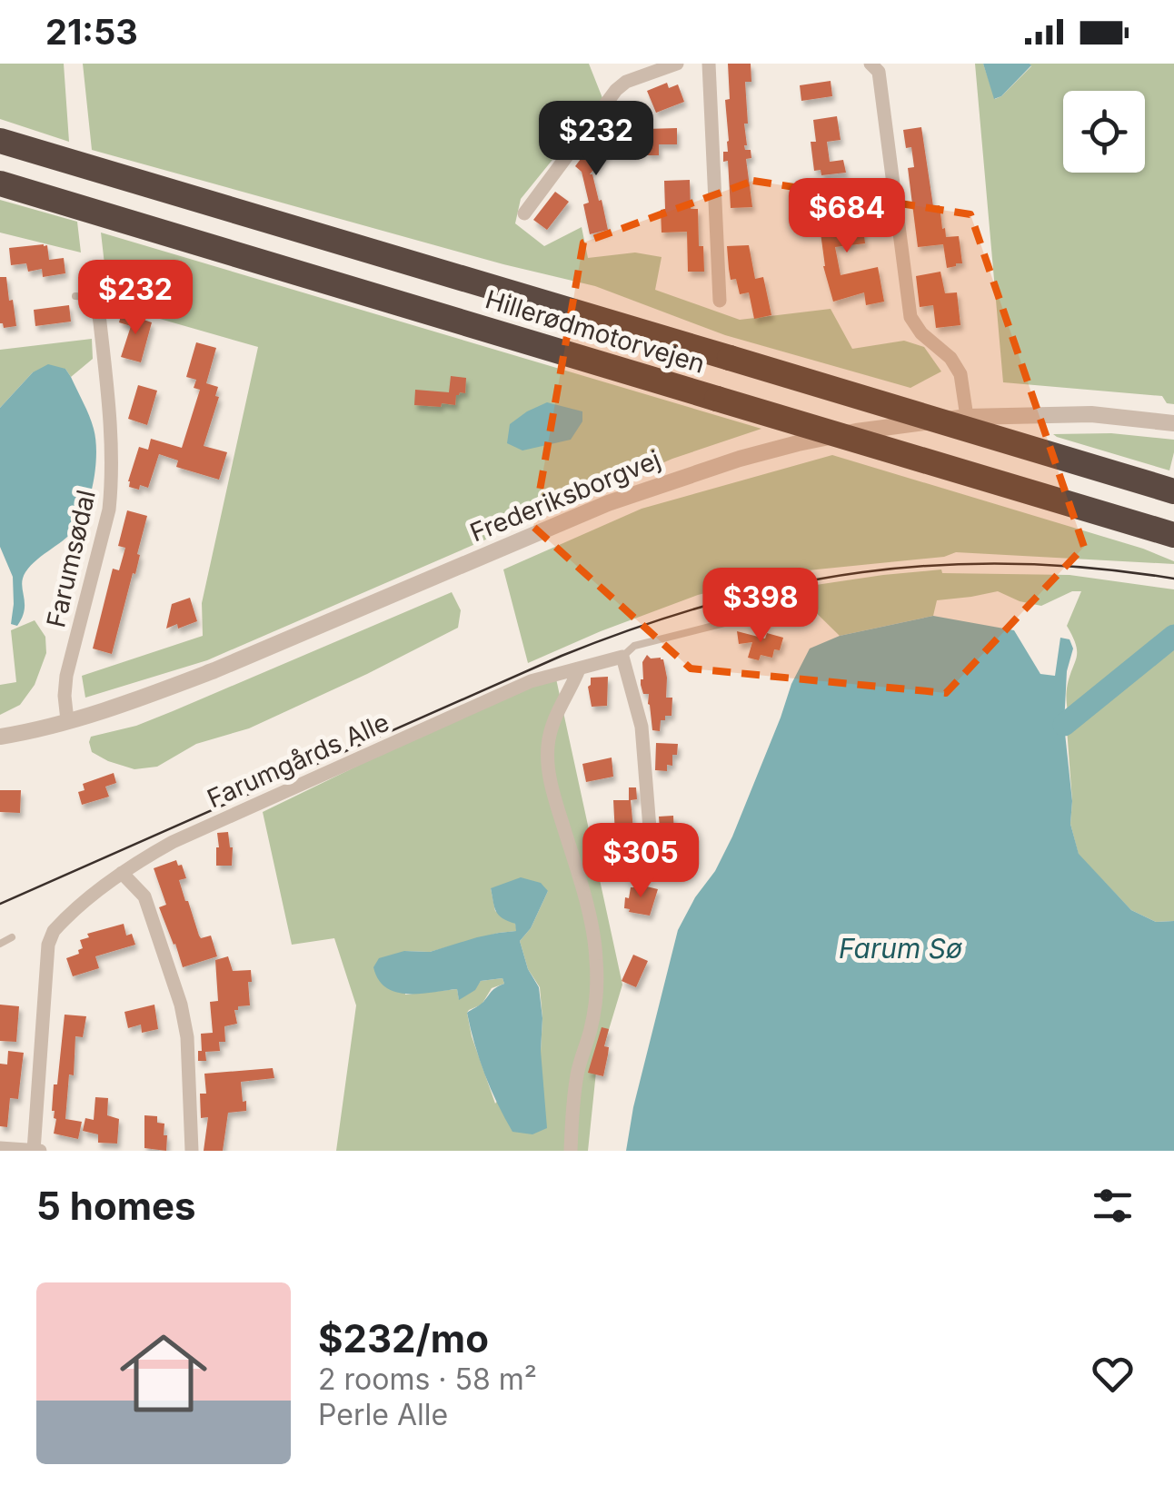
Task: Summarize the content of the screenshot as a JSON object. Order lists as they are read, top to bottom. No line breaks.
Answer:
{"streets":{"highway":["Hillerødmotorvejen"],"street":["Frederiksborgvej","Farumsødal","Farumgårds Alle"]},"crossings":[["Frederiksborgvej","Farumsødal"]],"water":["Farum Sø"],"page":{"status":"21:53","price":["$232","$684","$232","$398","$305"],"heading":"5 homes","list":[{"name":"$232/mo","note":"2 rooms · 58 m² · Perle Alle"}]}}
